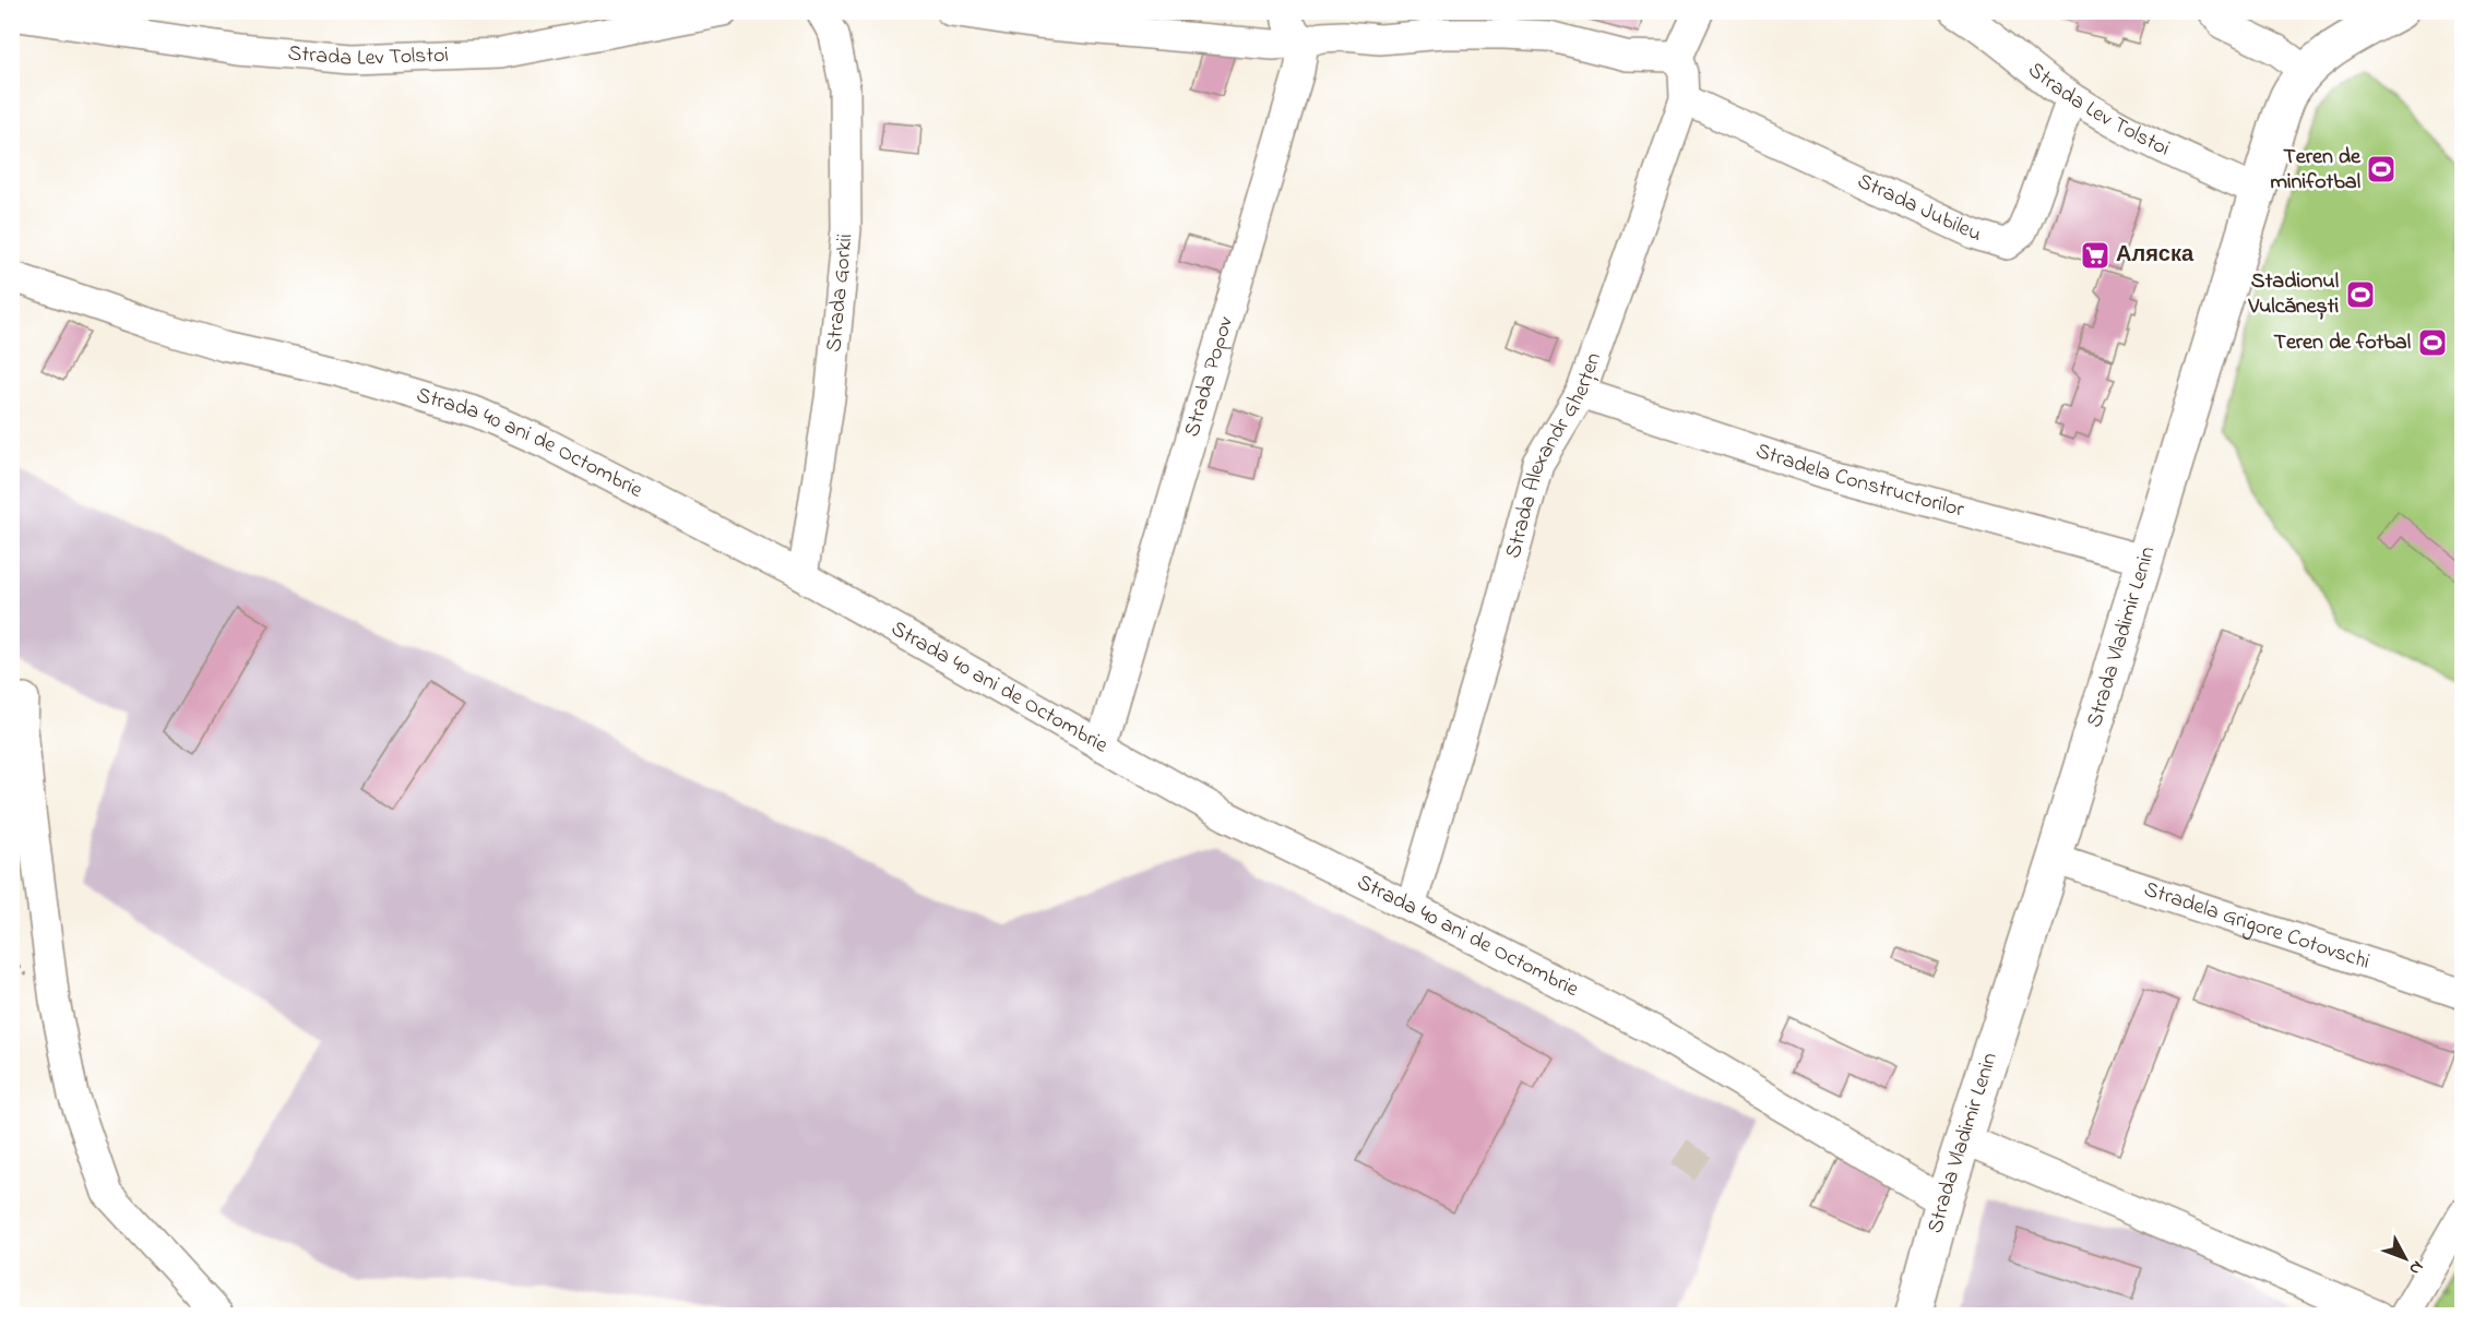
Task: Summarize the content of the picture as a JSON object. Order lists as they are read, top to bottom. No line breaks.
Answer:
{"streets":{"main road":["Strada Vladimir Lenin"],"street":["Strada Lev Tolstoi","Strada Jubileu","Strada Gorkii","Strada Popov","Strada 40 ani de Octombrie","Strada Alexandr Gherțen","Stradela Constructorilor","Stradela Grigore Cotovschi"]},"crossings":[["Strada Lev Tolstoi","Strada Jubileu"],["Strada Lev Tolstoi","Strada Vladimir Lenin"],["Strada Jubileu","Strada Alexandr Gherțen"],["Strada Gorkii","Strada 40 ani de Octombrie"],["Strada Popov","Strada 40 ani de Octombrie"],["Strada 40 ani de Octombrie","Strada Alexandr Gherțen"],["Strada 40 ani de Octombrie","Strada Vladimir Lenin"],["Strada Alexandr Gherțen","Stradela Constructorilor"],["Stradela Constructorilor","Strada Vladimir Lenin"],["Strada Vladimir Lenin","Stradela Grigore Cotovschi"]],"places":{"sports":["Teren de minifotbal","Stadionul Vulcănești","Teren de fotbal"],"supermarket":["Аляска"]},"north":"bottom right"}
